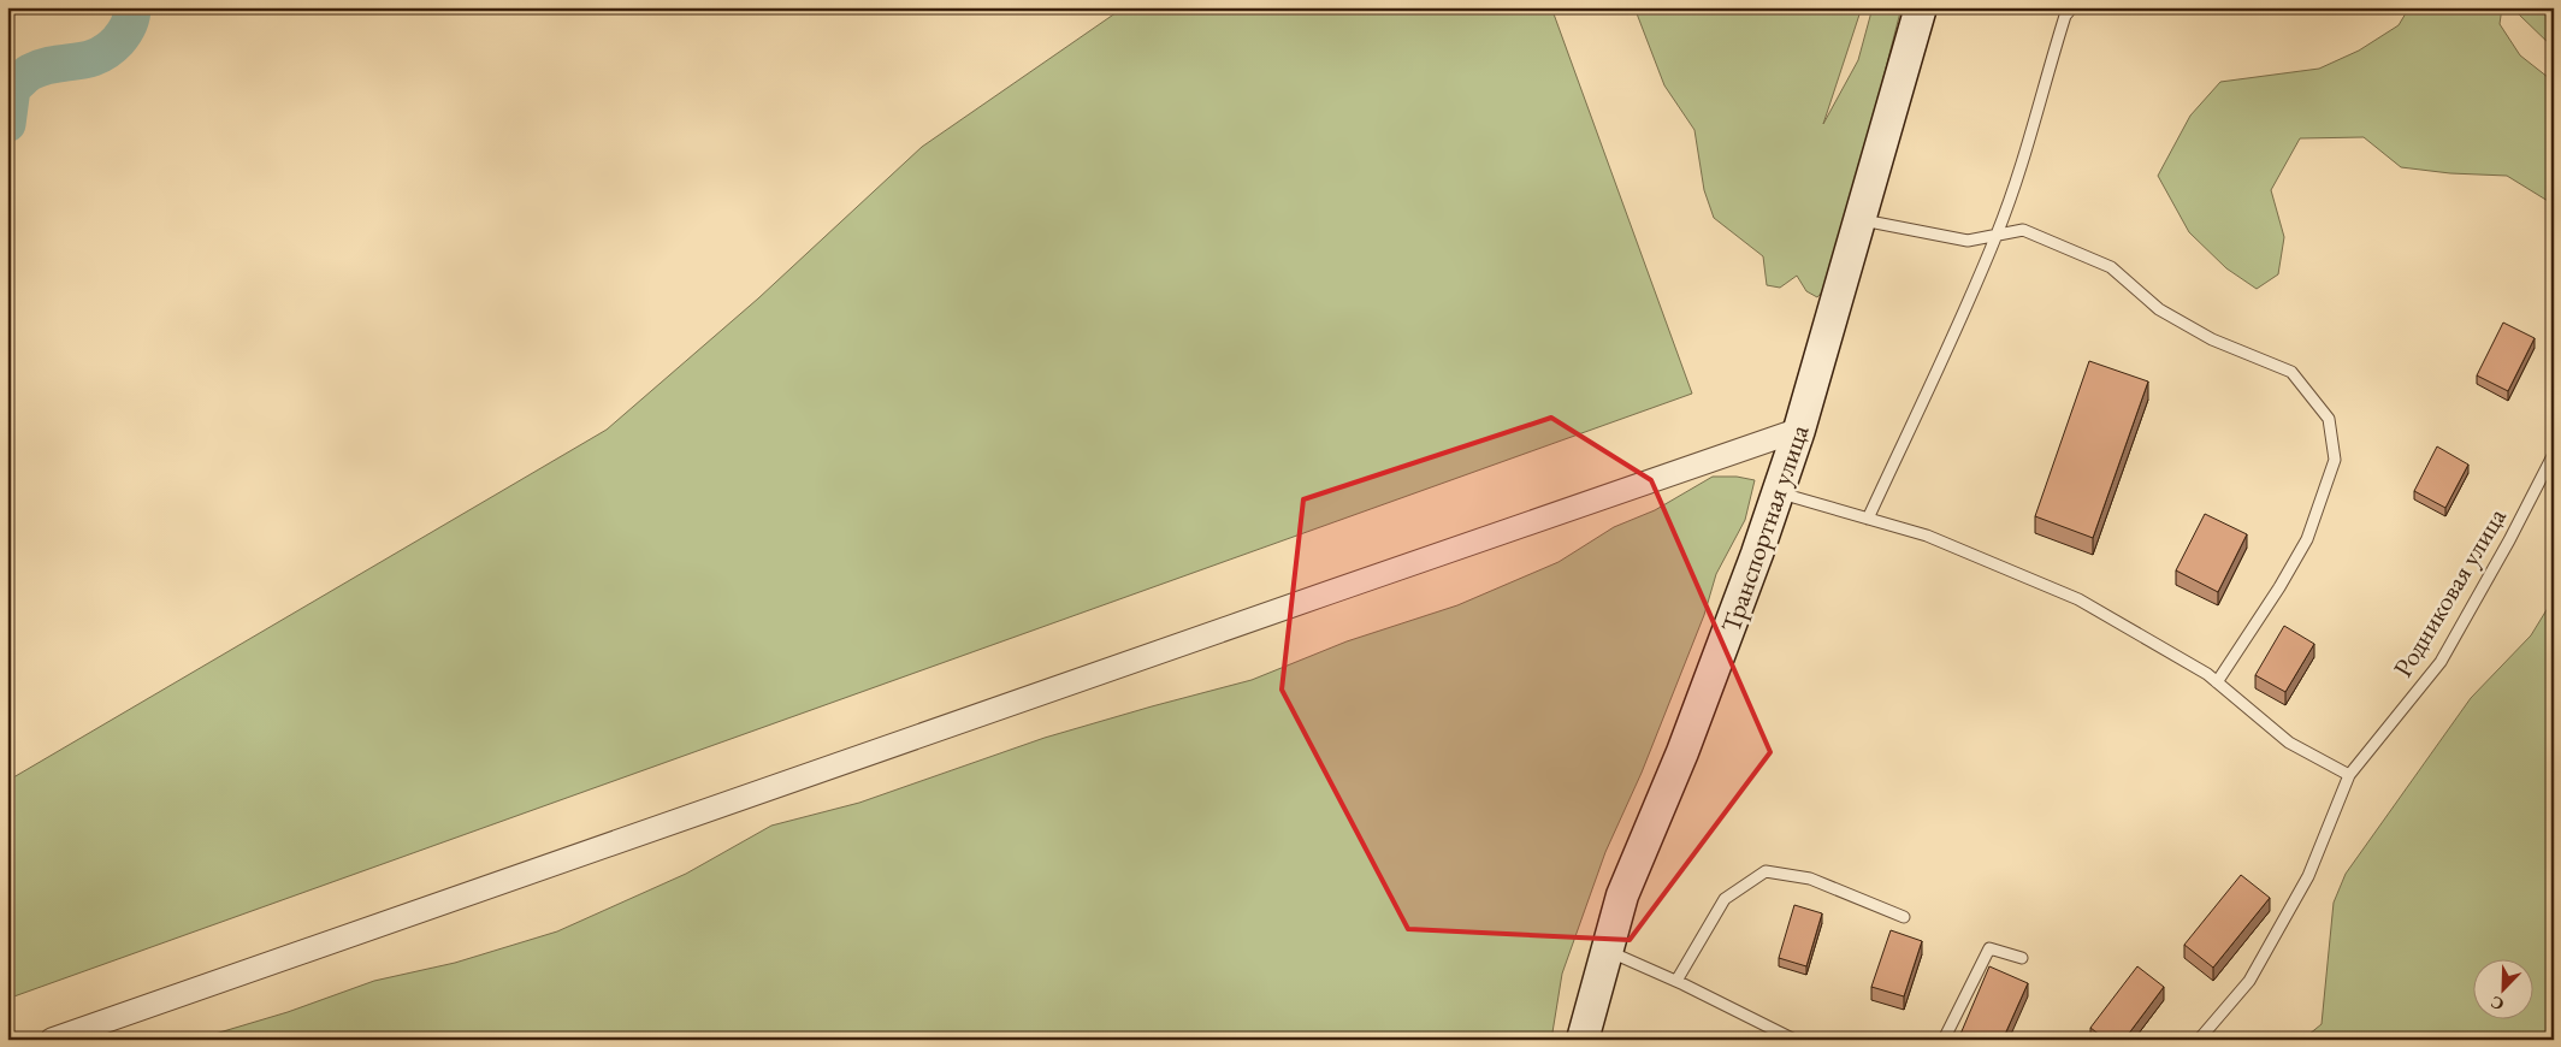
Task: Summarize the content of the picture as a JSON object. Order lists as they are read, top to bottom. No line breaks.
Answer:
{"streets":{"main road":["Транспортная улица"],"lane":["Родниковая улица"]},"north":"bottom left"}
